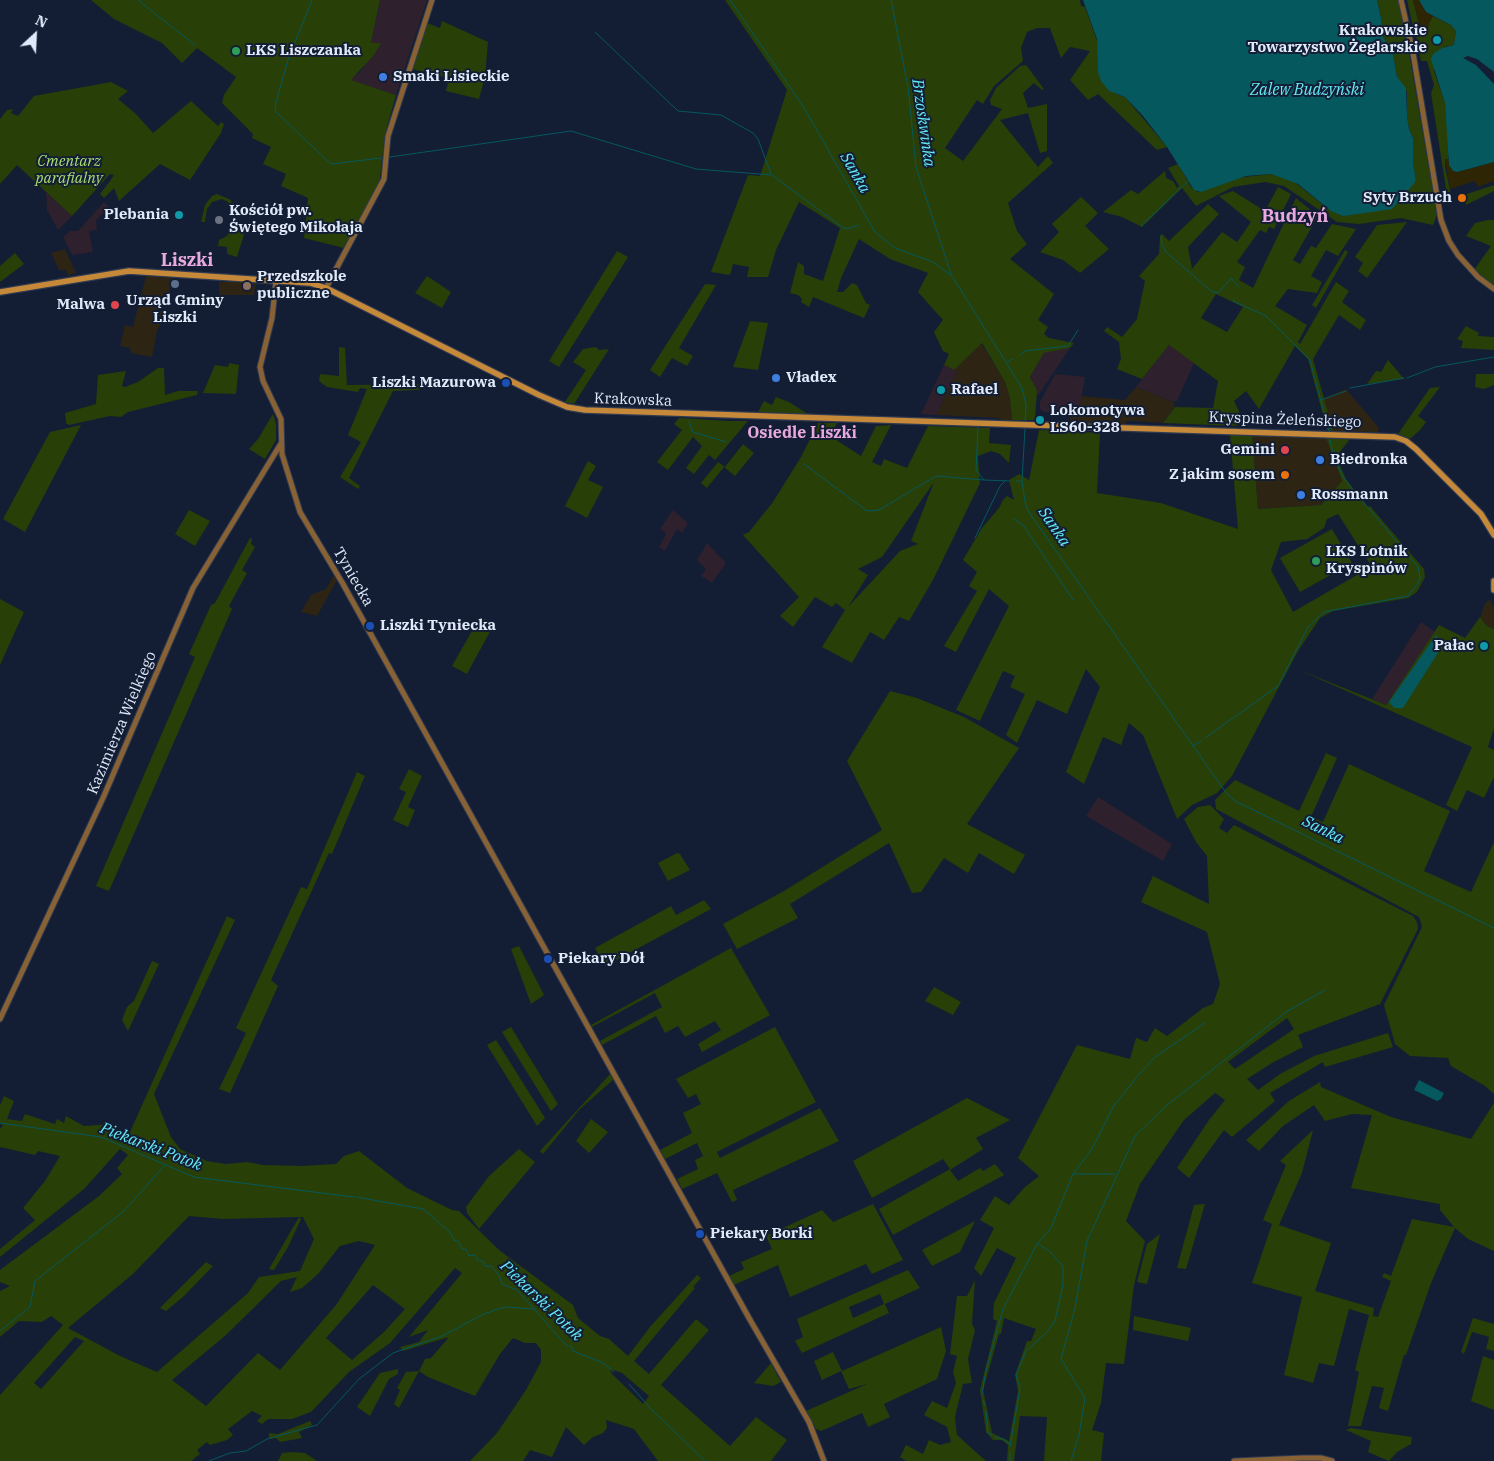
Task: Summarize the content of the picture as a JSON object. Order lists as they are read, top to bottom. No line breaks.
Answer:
{"streets":{"main road":["Krakowska","Kryspina Żeleńskiego"],"street":["Tyniecka","Kazimierza Wielkiego"]},"crossings":[["Krakowska","Kryspina Żeleńskiego"],["Krakowska","Tyniecka"],["Tyniecka","Kazimierza Wielkiego"]],"districts":["Budzyń","Liszki","Osiedle Liszki"],"water":["Zalew Budzyński","Brzoskwinka","Sanka","Piekarski Potok"],"parks":["Cmentarz parafialny"],"places":["Krakowskie Towarzystwo Żeglarskie","LKS Liszczanka","Smaki Lisieckie","Syty Brzuch","Plebania","Kościół pw. Świętego Mikołaja","Urząd Gminy Liszki","Przedszkole publiczne","Malwa","Vładex","Liszki Mazurowa","Rafael","Lokomotywa LS60-328","Gemini","Biedronka","Z jakim sosem","Rossmann","LKS Lotnik Kryspinów","Liszki Tyniecka","Pałac","Piekary Dół","Piekary Borki"],"north":"top right"}
